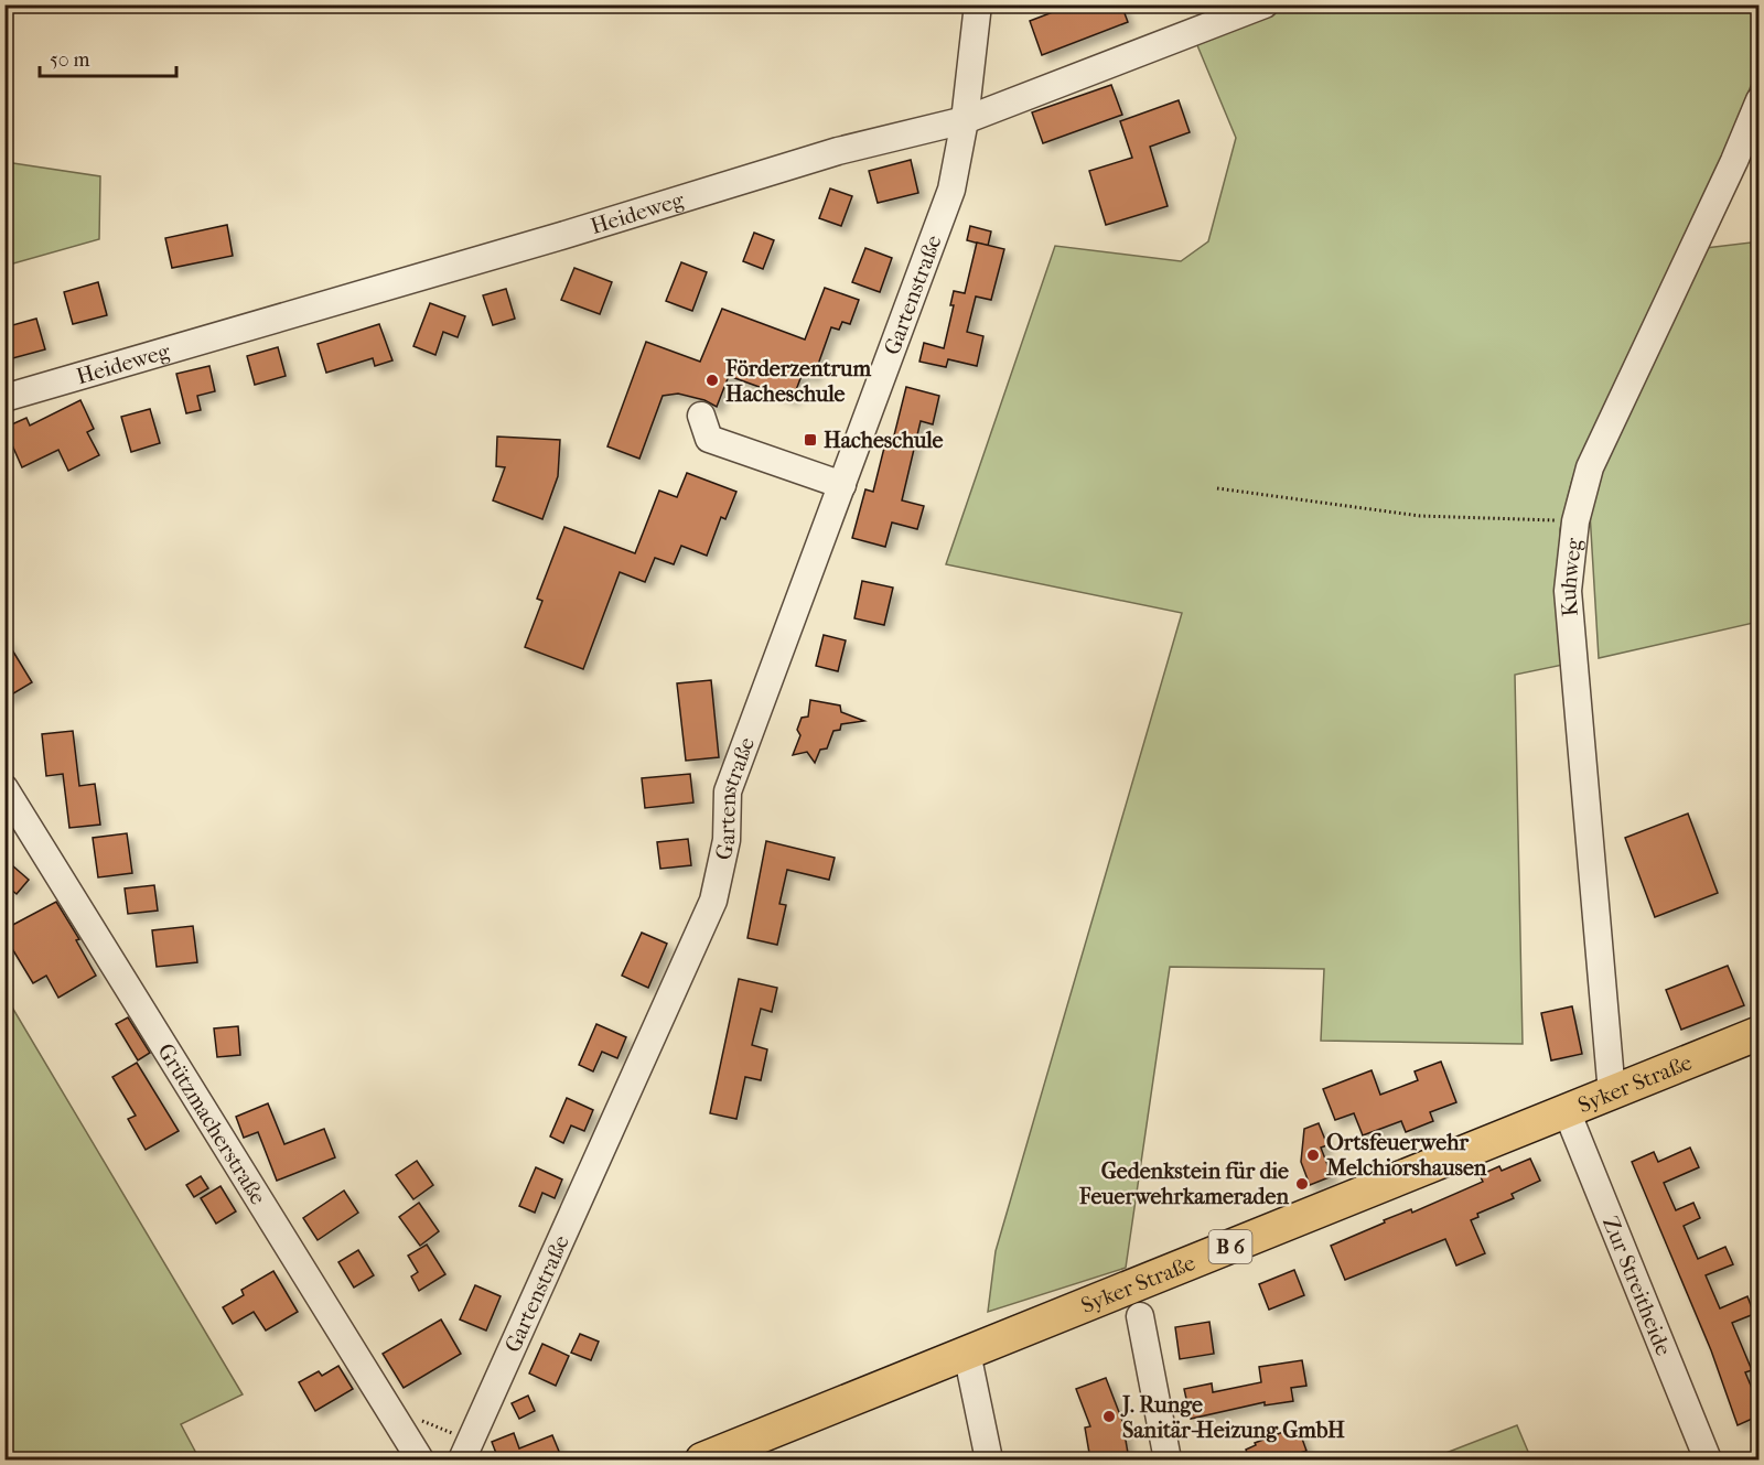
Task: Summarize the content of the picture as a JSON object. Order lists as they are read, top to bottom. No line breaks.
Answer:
{"streets":{"main road":["Syker Straße","B 6"],"street":["Heideweg","Gartenstraße","Kuhweg","Grützmacherstraße","Zur Streitheide"]},"crossings":[["Heideweg","Gartenstraße"],["Kuhweg","Syker Straße"],["Syker Straße","Zur Streitheide"]],"places":{"other":["Förderzentrum Hacheschule","Ortsfeuerwehr Melchiorshausen","Gedenkstein für die Feuerwehrkameraden","J. Runge Sanitär-Heizung GmbH"],"transit":["Hacheschule"]},"scale_bar":"50 m"}
